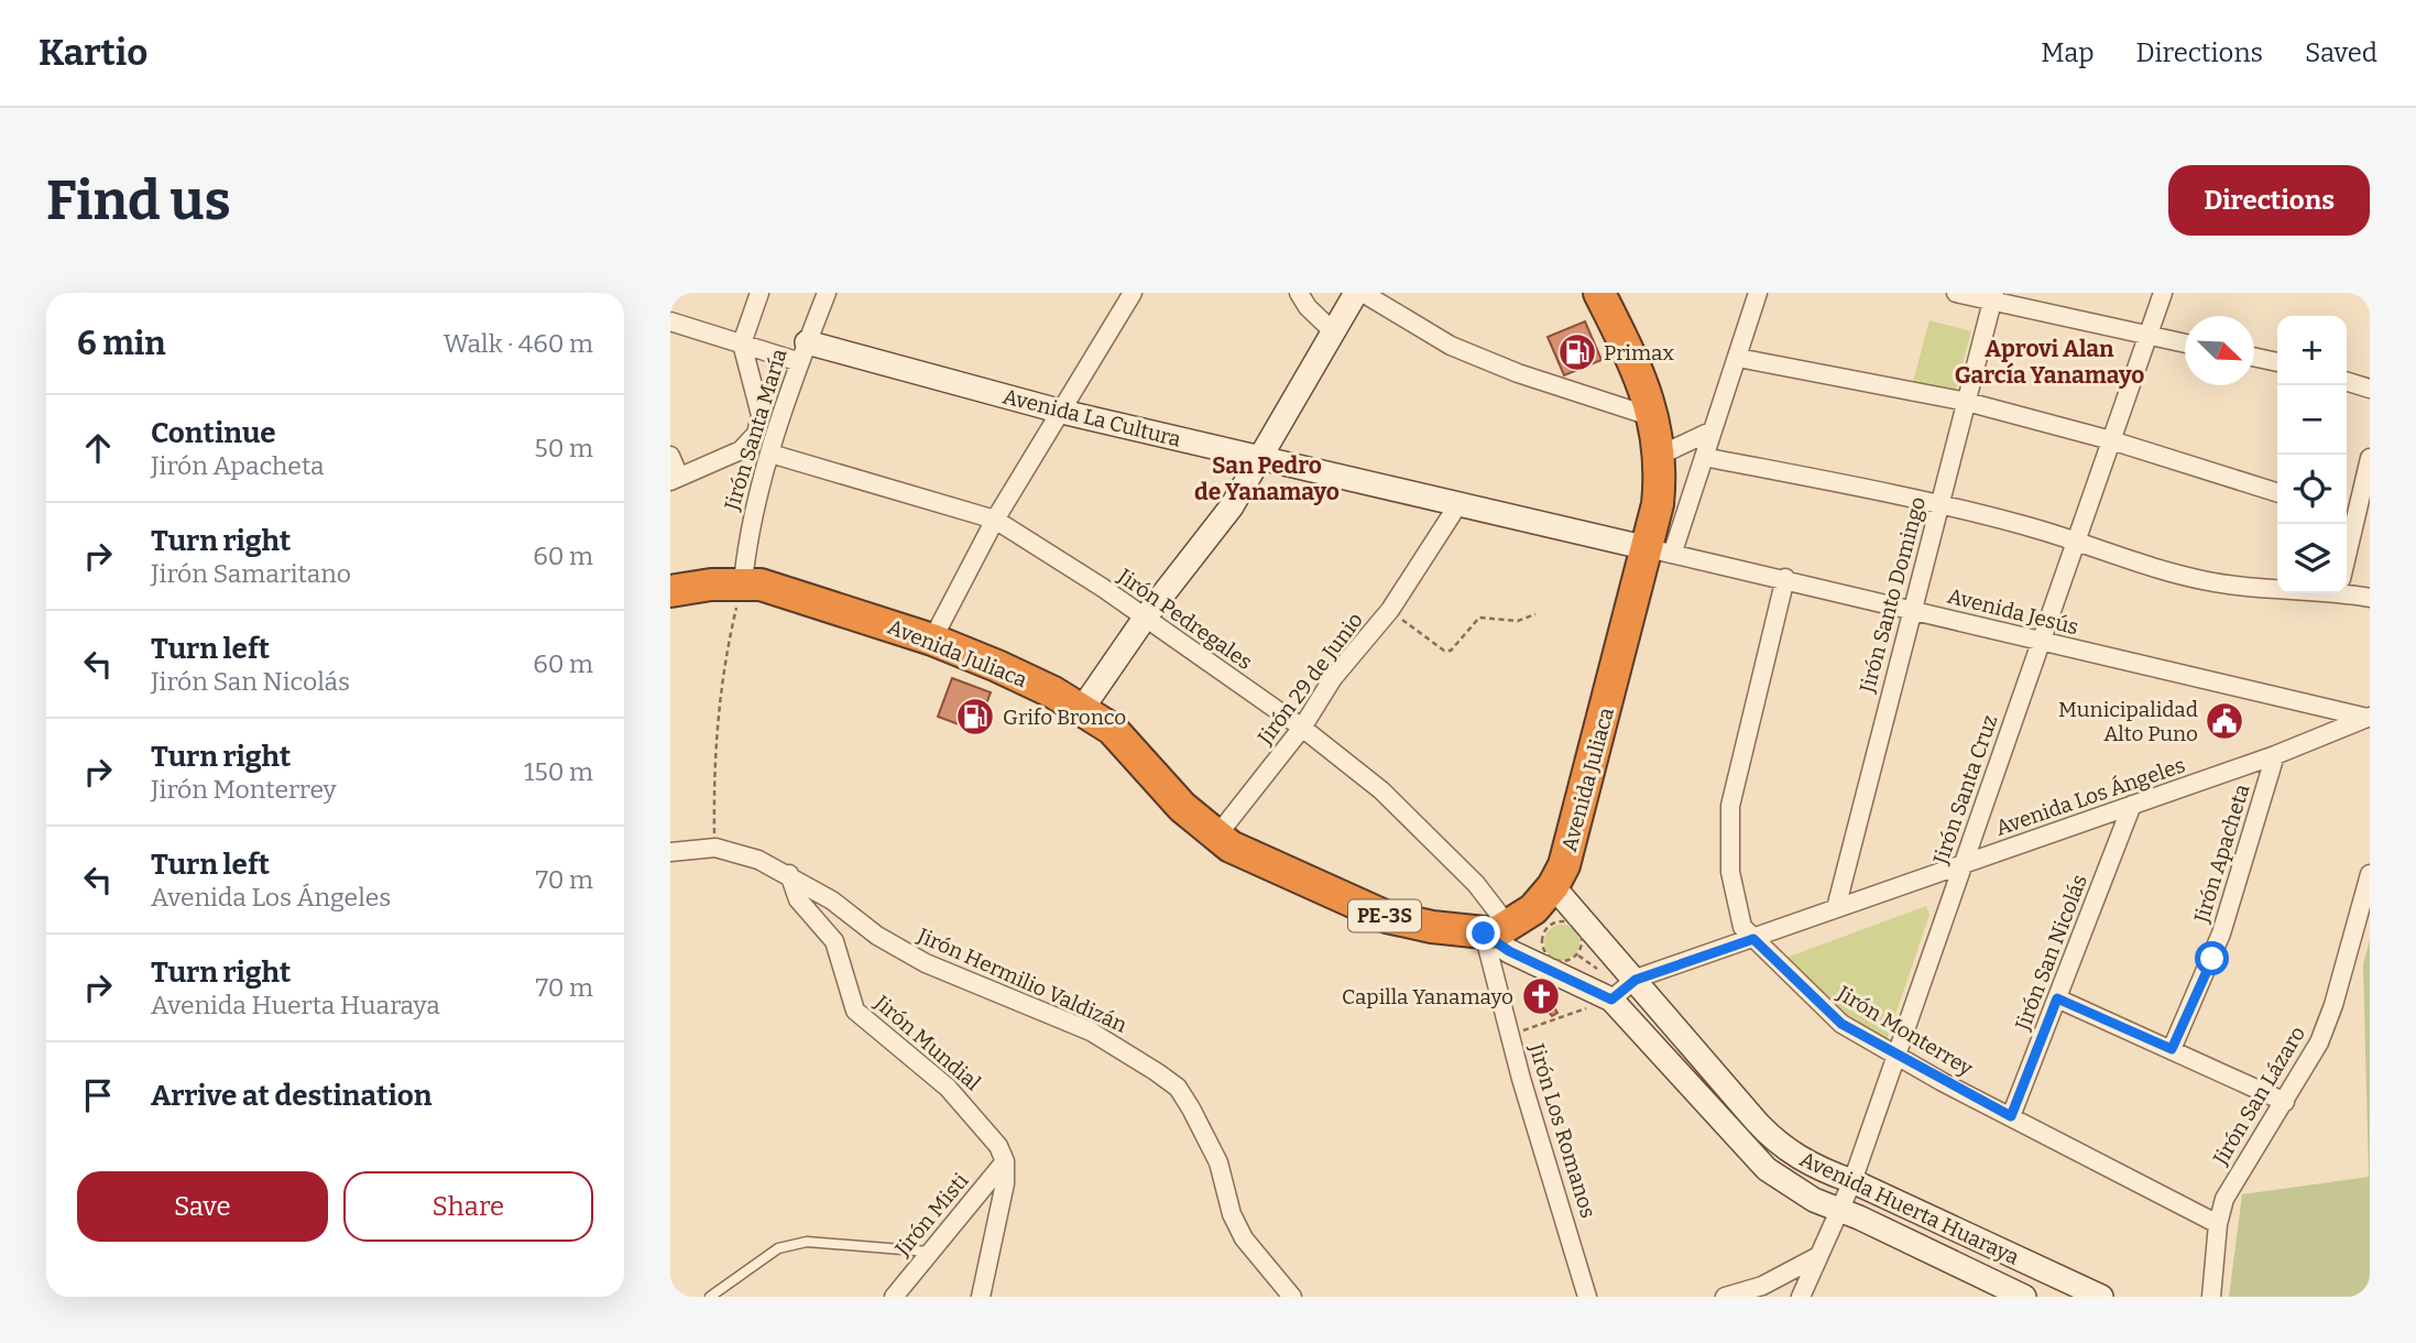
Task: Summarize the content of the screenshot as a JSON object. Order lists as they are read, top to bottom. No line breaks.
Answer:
{"streets":{"highway":["Avenida Juliaca","PE-3S"],"street":["Avenida La Cultura","Jirón Santa María","Jirón Santo Domingo","Avenida Jesús","Jirón Pedregales","Jirón 29 de Junio","Jirón Santa Cruz","Avenida Los Ángeles","Jirón Apacheta","Jirón San Nicolás","Jirón Hermilio Valdizán","Jirón Monterrey","Jirón Mundial","Jirón San Lázaro","Jirón Los Romanos","Avenida Huerta Huaraya","Jirón Misti"]},"crossings":[["Avenida La Cultura","Jirón Santa María"],["Avenida La Cultura","Avenida Jesús"],["Avenida La Cultura","Avenida Juliaca"],["Avenida La Cultura","Jirón 29 de Junio"],["Jirón Santa María","Jirón Pedregales"],["Jirón Santa María","Avenida Juliaca"],["Jirón Santo Domingo","Avenida Jesús"],["Jirón Santo Domingo","Avenida Los Ángeles"],["Avenida Jesús","Avenida Juliaca"],["Avenida Jesús","Jirón Santa Cruz"],["Avenida Jesús","Avenida Los Ángeles"],["Avenida Jesús","Jirón Monterrey"],["Jirón Pedregales","Avenida Juliaca"],["Jirón Pedregales","Jirón 29 de Junio"],["Jirón Pedregales","Jirón Los Romanos"],["Jirón Pedregales","Avenida Huerta Huaraya"],["Avenida Juliaca","Jirón 29 de Junio"],["Avenida Juliaca","Jirón Los Romanos"],["Avenida Juliaca","Avenida Huerta Huaraya"],["Jirón Santa Cruz","Avenida Los Ángeles"],["Jirón Santa Cruz","Jirón Monterrey"],["Jirón Santa Cruz","Avenida Huerta Huaraya"],["Avenida Los Ángeles","Jirón Apacheta"],["Avenida Los Ángeles","Jirón San Nicolás"],["Avenida Los Ángeles","Jirón Monterrey"],["Avenida Los Ángeles","Avenida Huerta Huaraya"],["Jirón San Nicolás","Jirón Monterrey"],["Jirón Hermilio Valdizán","Jirón Mundial"],["Jirón Monterrey","Jirón San Lázaro"],["Jirón Mundial","Jirón Misti"],["Jirón Los Romanos","Avenida Huerta Huaraya"]],"districts":["Aprovi Alan García Yanamayo","San Pedro de Yanamayo"],"places":{"fuel station":["Primax","Grifo Bronco"],"public building":["Municipalidad Alto Puno"],"church":["Capilla Yanamayo"]},"north":"bottom right","page":{"header":"Kartio","nav":["Map","Directions","Saved"],"buttons":["Directions",["Save","Share"]],"title":"Find us","heading":["6 min","Walk · 460 m"],"map_buttons":["+","−"],"list":[["Continue","Jirón Apacheta","50 m"],["Turn right","Jirón Samaritano","60 m"],["Turn left","Jirón San Nicolás","60 m"],["Turn right","Jirón Monterrey","150 m"],["Turn left","Avenida Los Ángeles","70 m"],["Turn right","Avenida Huerta Huaraya","70 m"],"Arrive at destination"]}}
